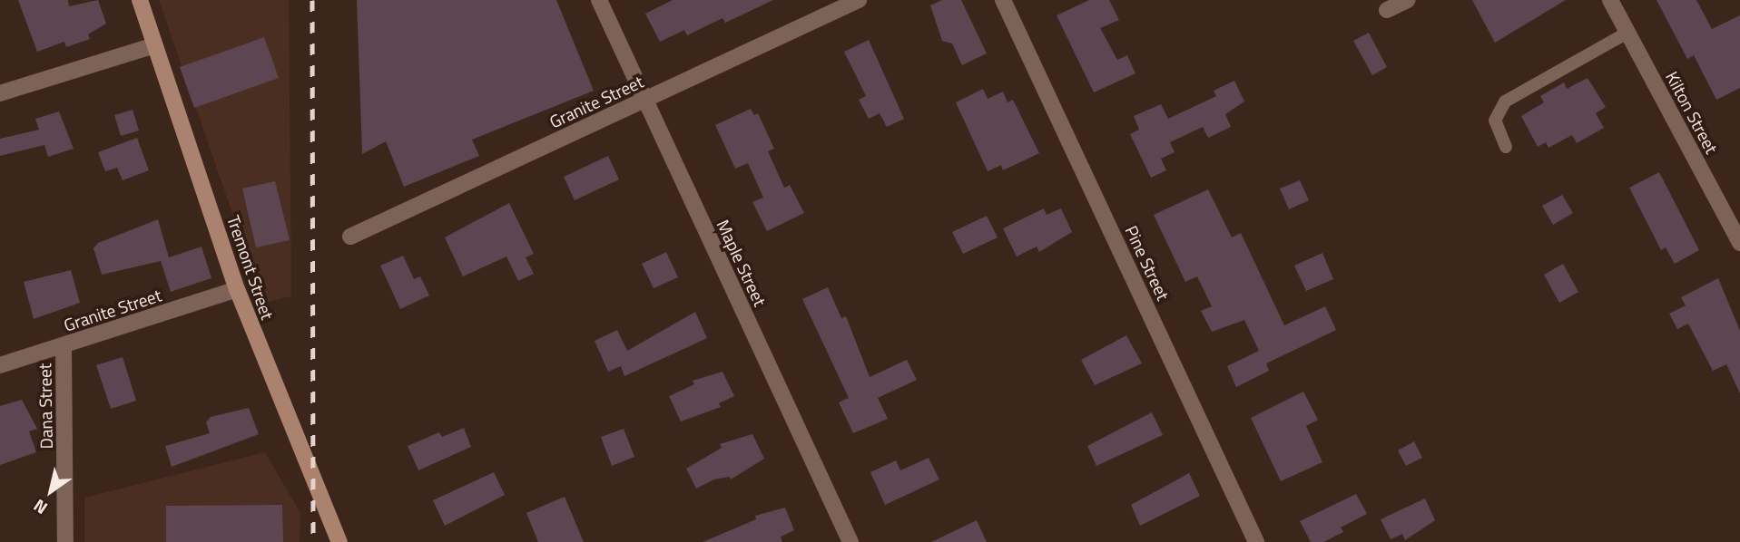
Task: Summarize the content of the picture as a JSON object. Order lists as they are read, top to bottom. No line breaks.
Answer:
{"streets":{"main road":["Tremont Street"],"street":["Granite Street","Kilton Street","Maple Street","Pine Street","Dana Street"]},"crossings":[["Granite Street","Maple Street"],["Granite Street","Tremont Street"],["Granite Street","Dana Street"]],"north":"bottom left"}
